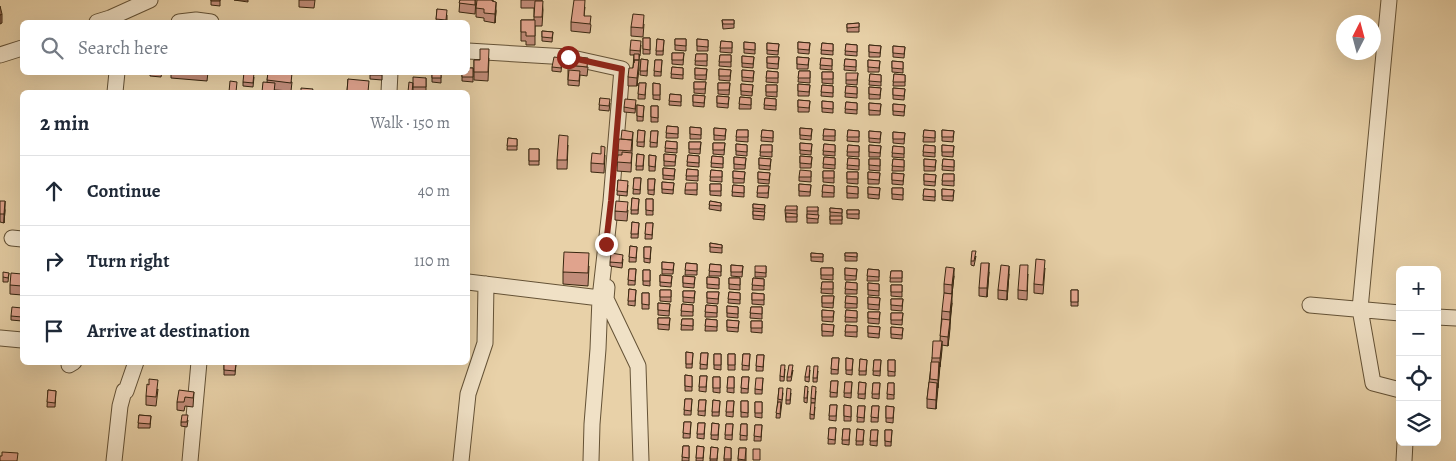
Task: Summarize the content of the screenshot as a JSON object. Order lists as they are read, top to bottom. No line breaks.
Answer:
{"north":"top","page":{"search":"Search here","heading":["2 min","Walk · 150 m"],"list":[["Continue","40 m"],["Turn right","110 m"],"Arrive at destination"],"map_buttons":["+","−"]}}
